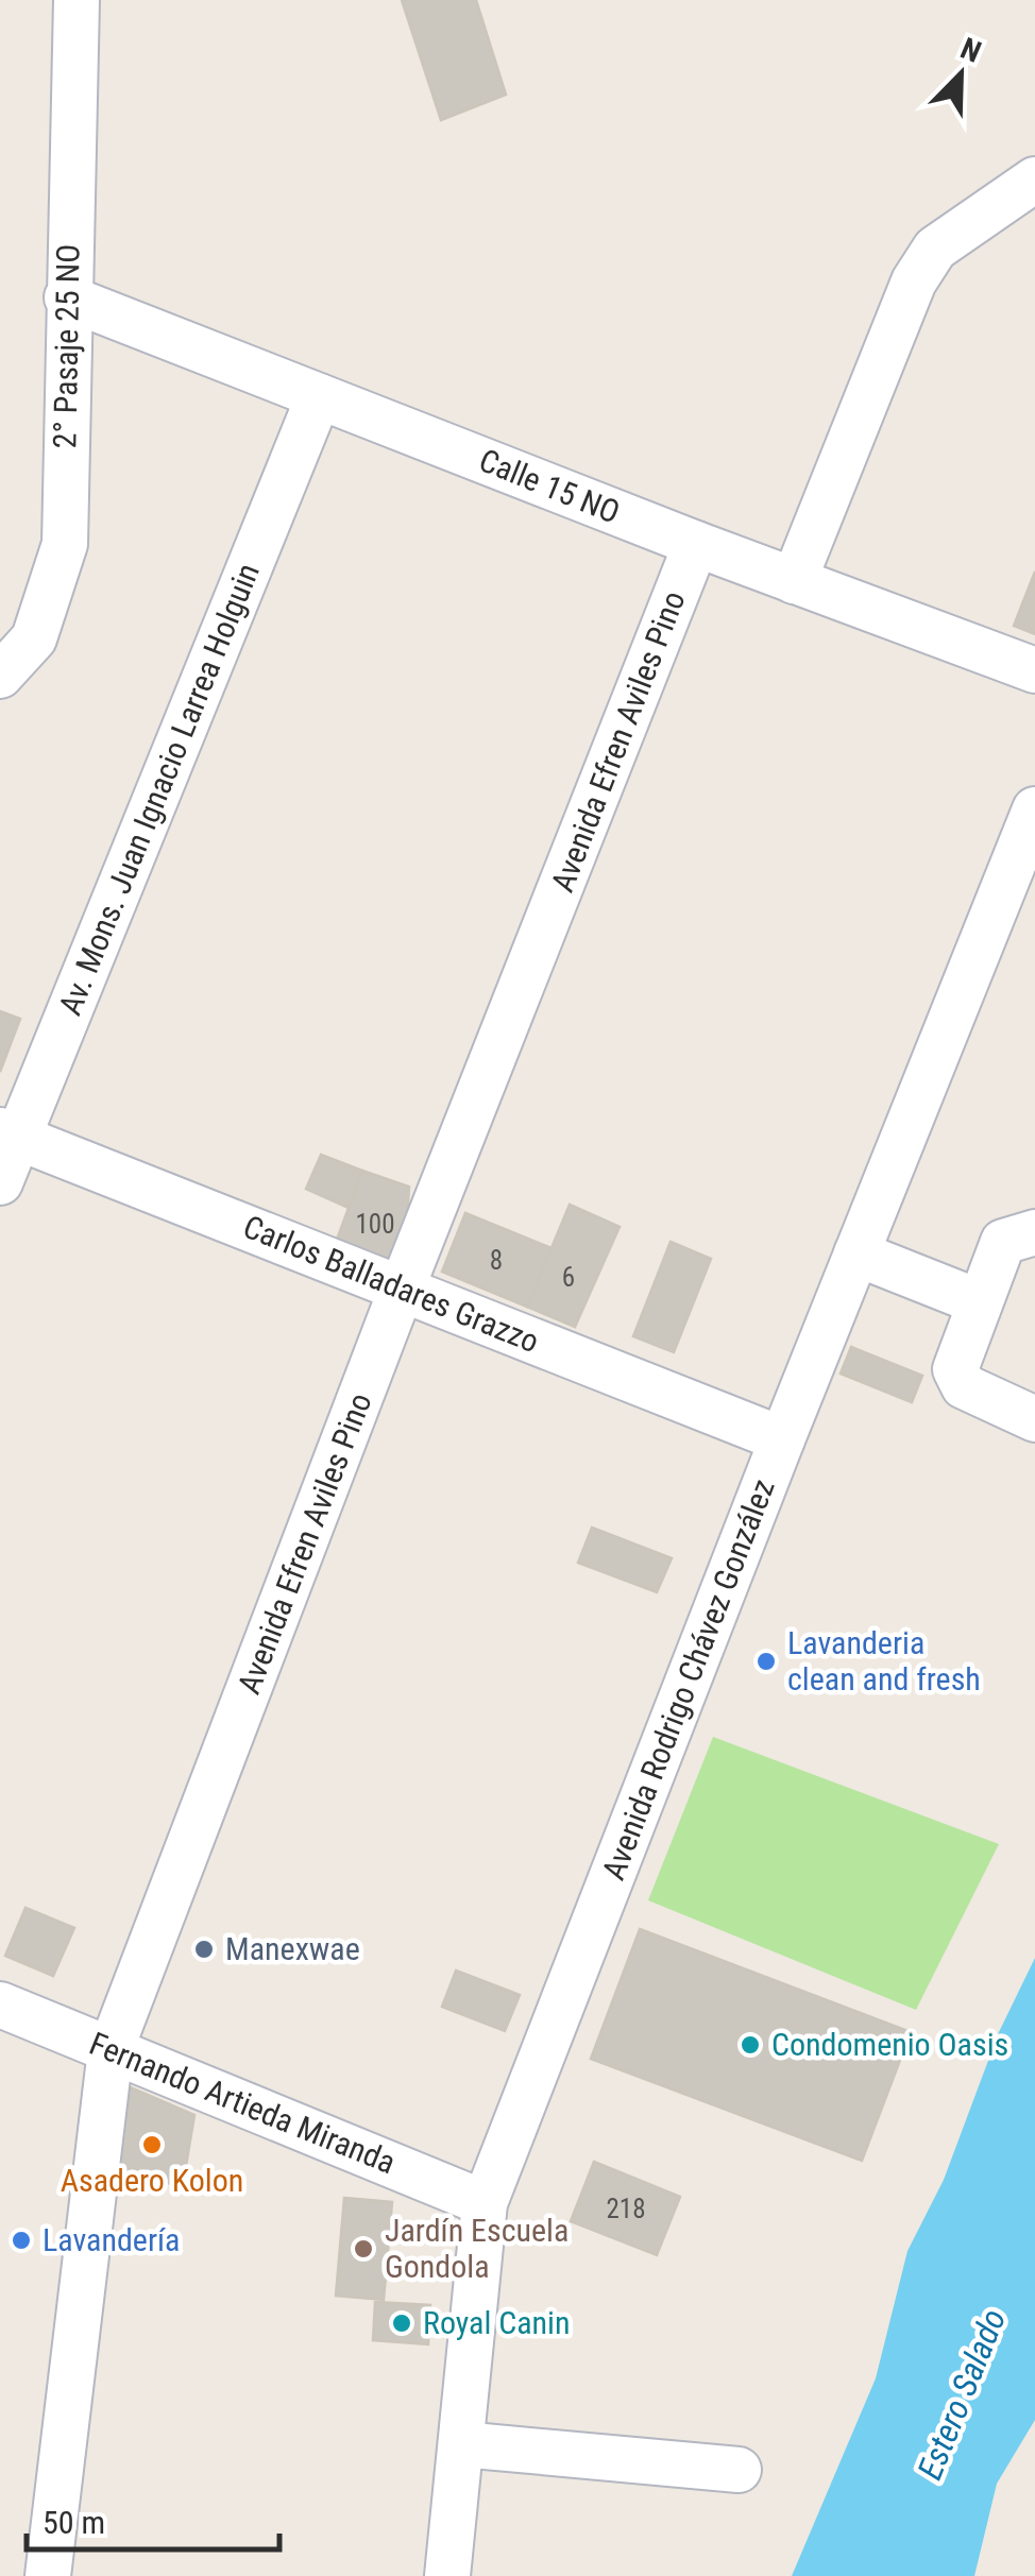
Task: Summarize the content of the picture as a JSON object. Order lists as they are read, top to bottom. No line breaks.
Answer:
{"streets":{"street":["2° Pasaje 25 NO","Calle 15 NO","Avenida Efren Aviles Pino","Av. Mons. Juan Ignacio Larrea Holguin","Carlos Balladares Grazzo","Avenida Rodrigo Chávez González","Fernando Artieda Miranda"]},"crossings":[["2° Pasaje 25 NO","Calle 15 NO"],["Calle 15 NO","Avenida Efren Aviles Pino"],["Calle 15 NO","Av. Mons. Juan Ignacio Larrea Holguin"],["Avenida Efren Aviles Pino","Carlos Balladares Grazzo"],["Avenida Efren Aviles Pino","Fernando Artieda Miranda"],["Av. Mons. Juan Ignacio Larrea Holguin","Carlos Balladares Grazzo"],["Carlos Balladares Grazzo","Avenida Rodrigo Chávez González"],["Avenida Rodrigo Chávez González","Fernando Artieda Miranda"]],"water":["Estero Salado"],"places":["Lavanderia clean and fresh","Manexwae","Condomenio Oasis","Asadero Kolon","Lavandería","Jardín Escuela Gondola","Royal Canin"],"house_numbers":["100","8","6","218"],"scale_bar":"50 m","north":"top right"}
